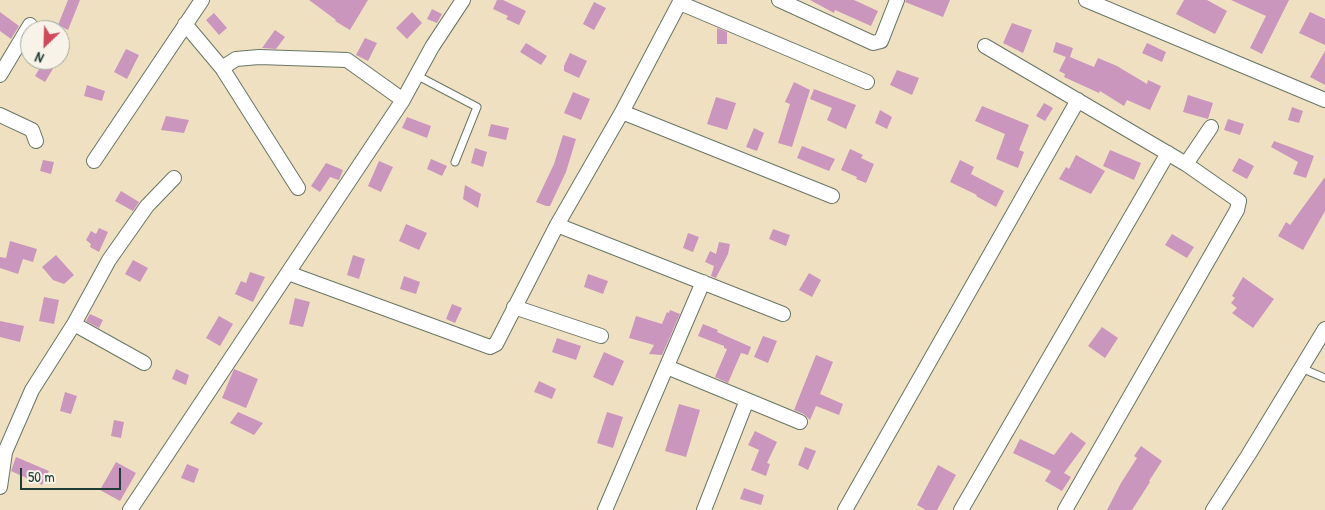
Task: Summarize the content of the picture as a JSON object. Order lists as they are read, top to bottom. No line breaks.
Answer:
{"scale_bar":"50 m","north":"bottom left"}
